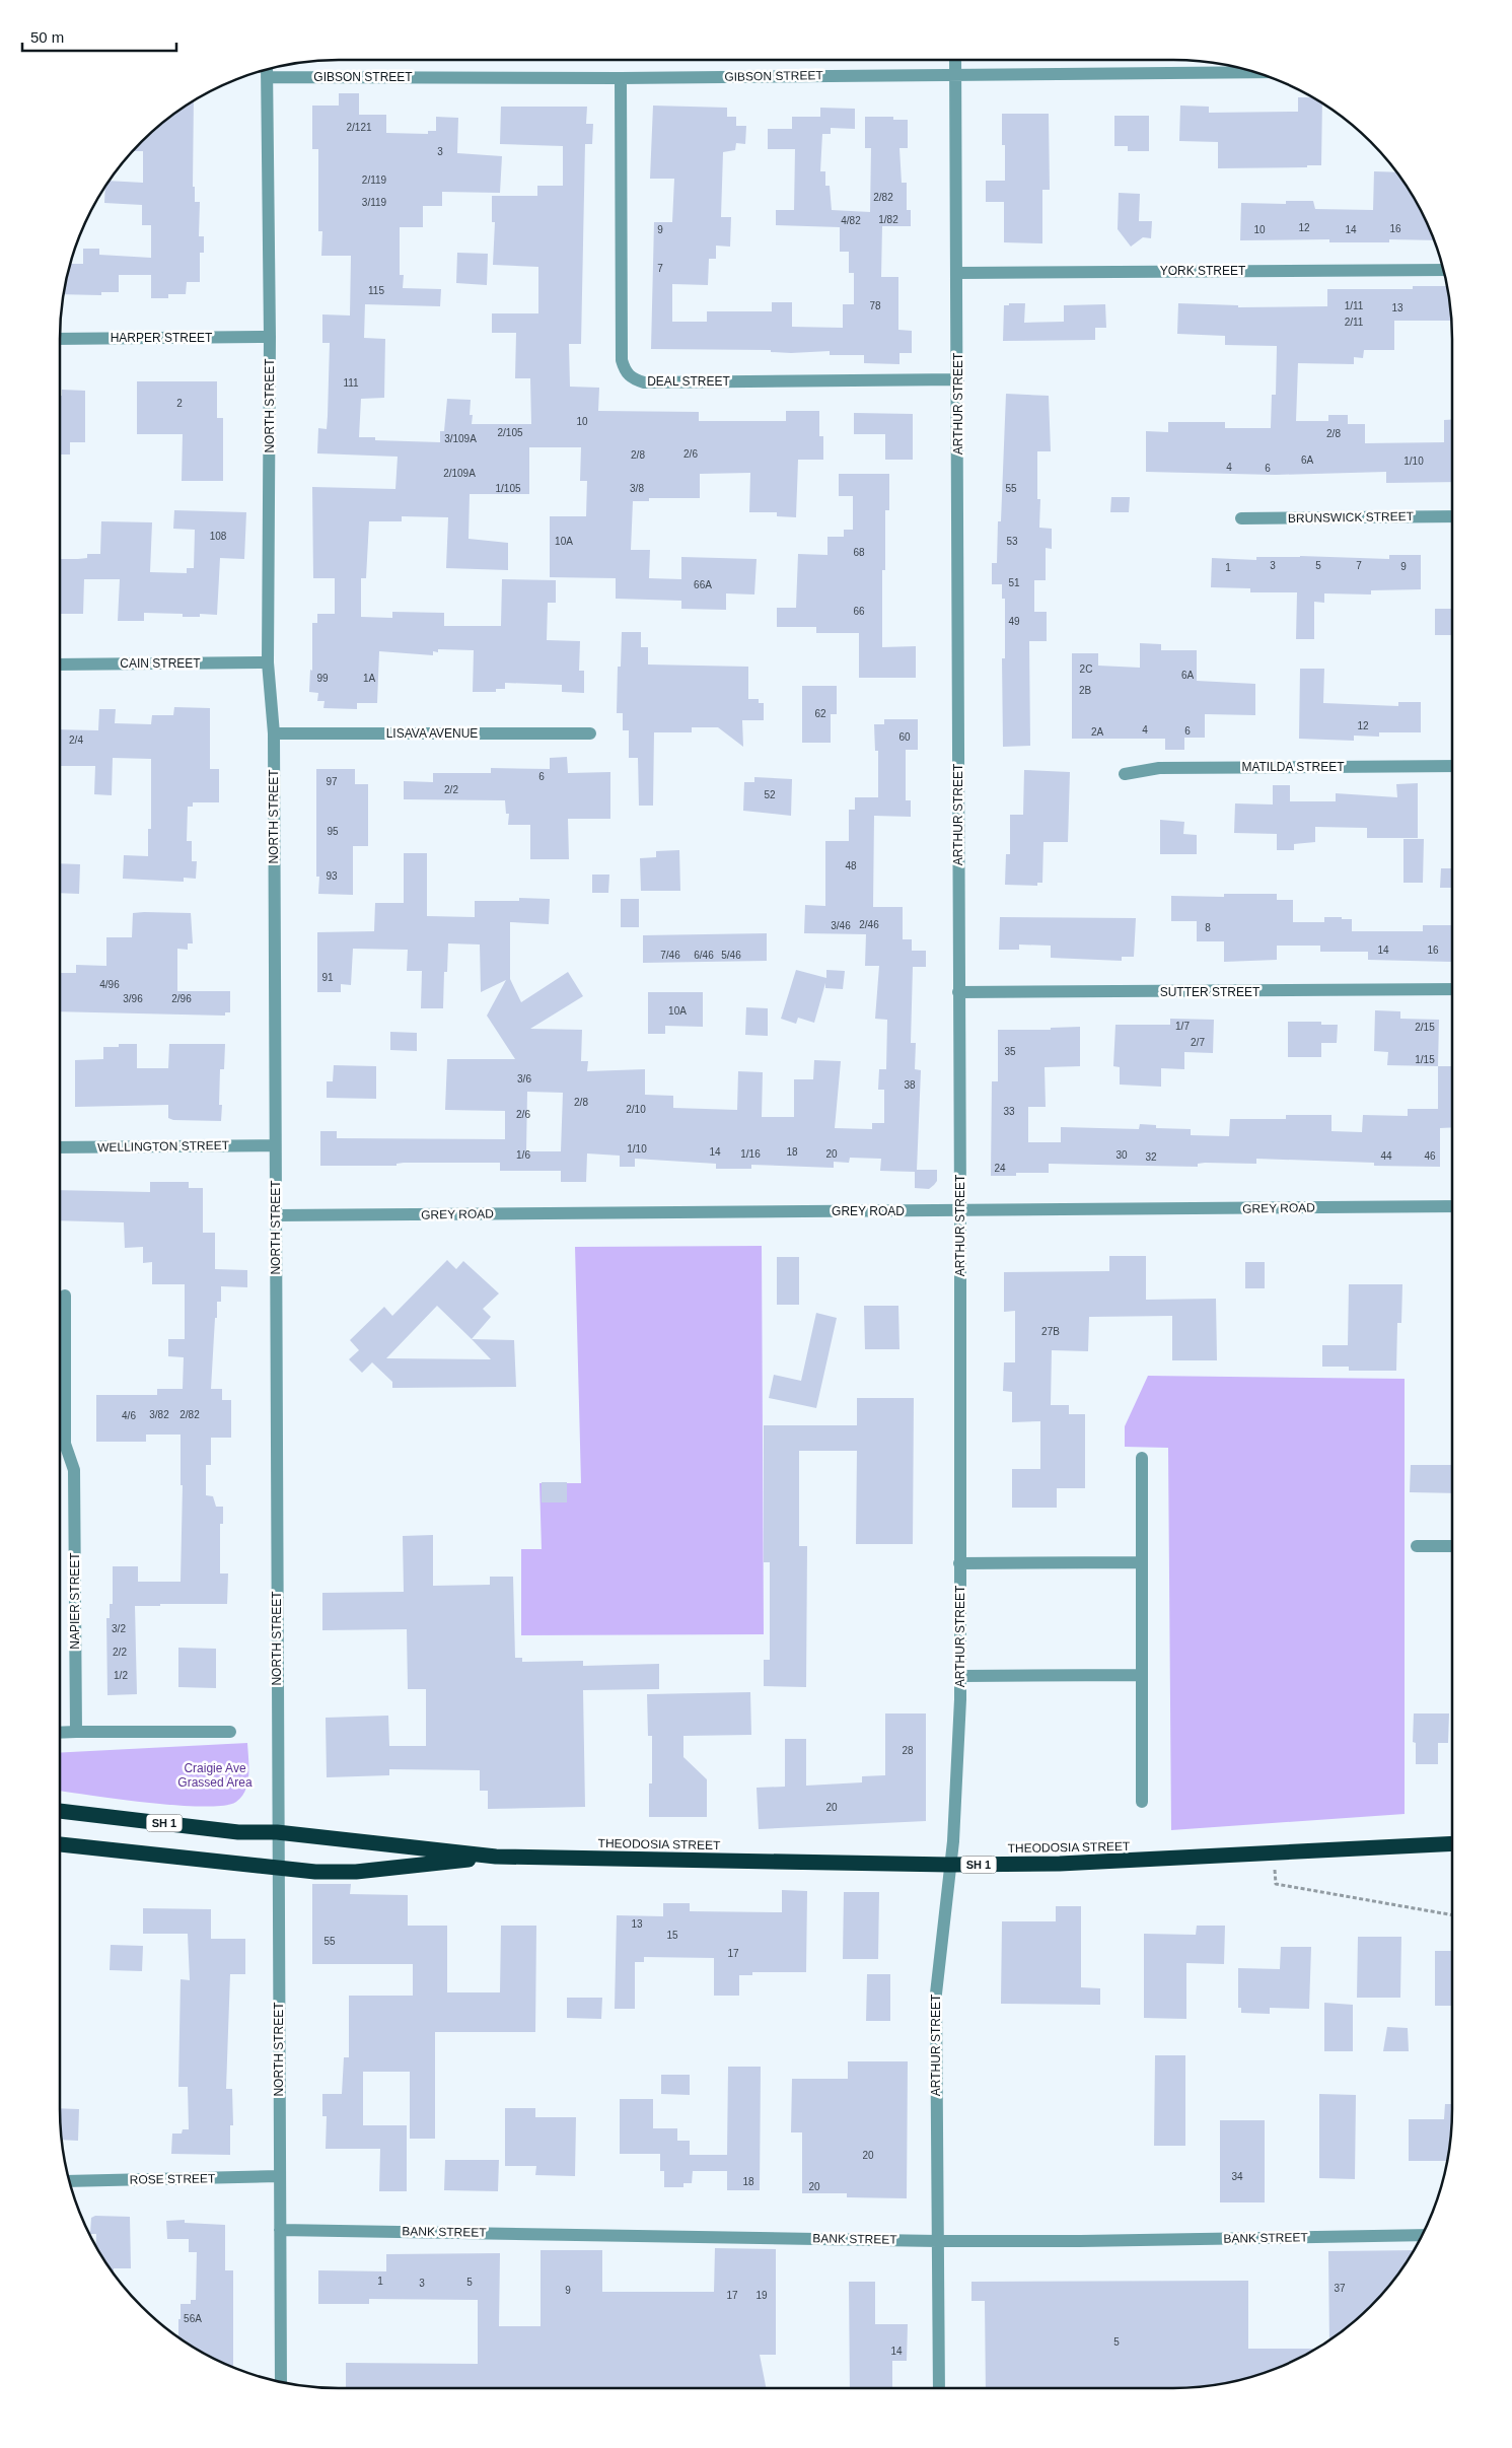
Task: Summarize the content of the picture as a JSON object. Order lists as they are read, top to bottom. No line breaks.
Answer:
{"streets":{"highway":["SH 1","THEODOSIA STREET"],"street":["GIBSON STREET","YORK STREET","HARPER STREET","DEAL STREET","ARTHUR STREET","NORTH STREET","BRUNSWICK STREET","CAIN STREET","LISAVA AVENUE","MATILDA STREET","SUTTER STREET","WELLINGTON STREET","GREY ROAD","NAPIER STREET","ROSE STREET","BANK STREET"]},"crossings":[["GIBSON STREET","DEAL STREET"],["GIBSON STREET","ARTHUR STREET"],["GIBSON STREET","NORTH STREET"],["YORK STREET","ARTHUR STREET"],["HARPER STREET","NORTH STREET"],["DEAL STREET","ARTHUR STREET"],["ARTHUR STREET","SUTTER STREET"],["ARTHUR STREET","GREY ROAD"],["ARTHUR STREET","THEODOSIA STREET"],["ARTHUR STREET","BANK STREET"],["NORTH STREET","CAIN STREET"],["NORTH STREET","LISAVA AVENUE"],["NORTH STREET","WELLINGTON STREET"],["NORTH STREET","GREY ROAD"],["NORTH STREET","SH 1"],["NORTH STREET","THEODOSIA STREET"],["NORTH STREET","ROSE STREET"],["NORTH STREET","BANK STREET"],["SH 1","THEODOSIA STREET"]],"parks":["Craigie Ave Grassed Area"],"house_numbers":["2/121","3","2/119","2/82","3/119","1/82","4/82","12","16","9","10","14","7","115","78","1/11","13","2/11","111","2","10","2/105","2/8","3/109A","2/6","2/8","6A","1/10","4","6","2/109A","1/105","3/8","55","108","10A","53","68","3","5","7","9","1","51","66A","66","49","2C","6A","99","1A","2B","62","12","4","6","2A","60","2/4","6","97","2/2","52","95","48","93","2/46","3/46","8","14","16","7/46","6/46","5/46","91","4/96","3/96","2/96","10A","1/7","2/15","2/7","35","1/15","3/6","38","2/8","2/10","33","2/6","1/10","14","18","1/16","20","1/6","30","44","46","32","24","27B","3/82","2/82","4/6","3/2","2/2","1/2","28","20","13","15","55","17","20","34","18","20","1","5","3","37","9","17","19","56A","5","14"],"scale_bar":"50 m"}
